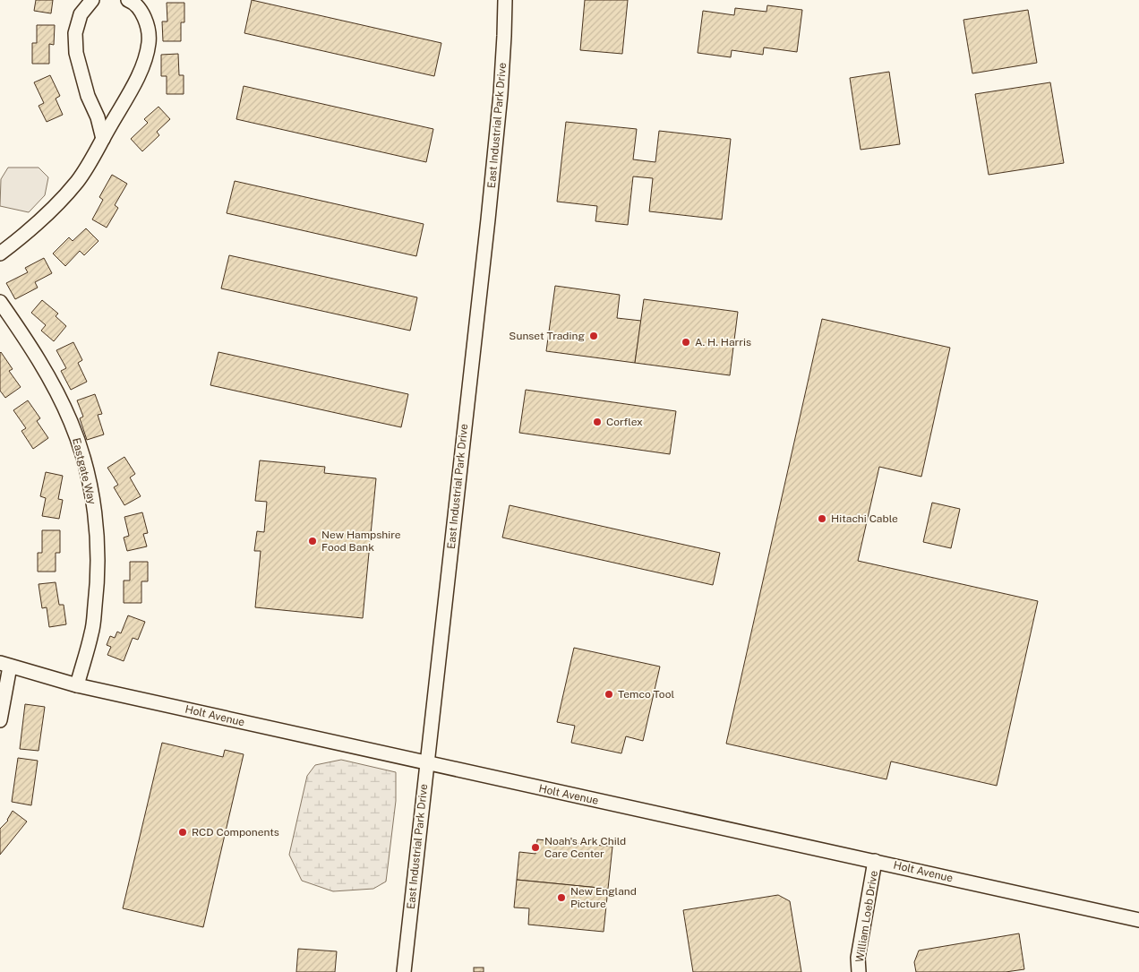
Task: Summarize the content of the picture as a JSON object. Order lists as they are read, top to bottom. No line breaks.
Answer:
{"streets":{"street":["East Industrial Park Drive","Eastgate Way","Holt Avenue","William Loeb Drive"]},"crossings":[["East Industrial Park Drive","Holt Avenue"],["Eastgate Way","Holt Avenue"],["Holt Avenue","William Loeb Drive"]],"places":["Sunset Trading","A. H. Harris","Corflex","Hitachi Cable","New Hampshire Food Bank","Temco Tool","RCD Components","Noah's Ark Child Care Center","New England Picture"]}
